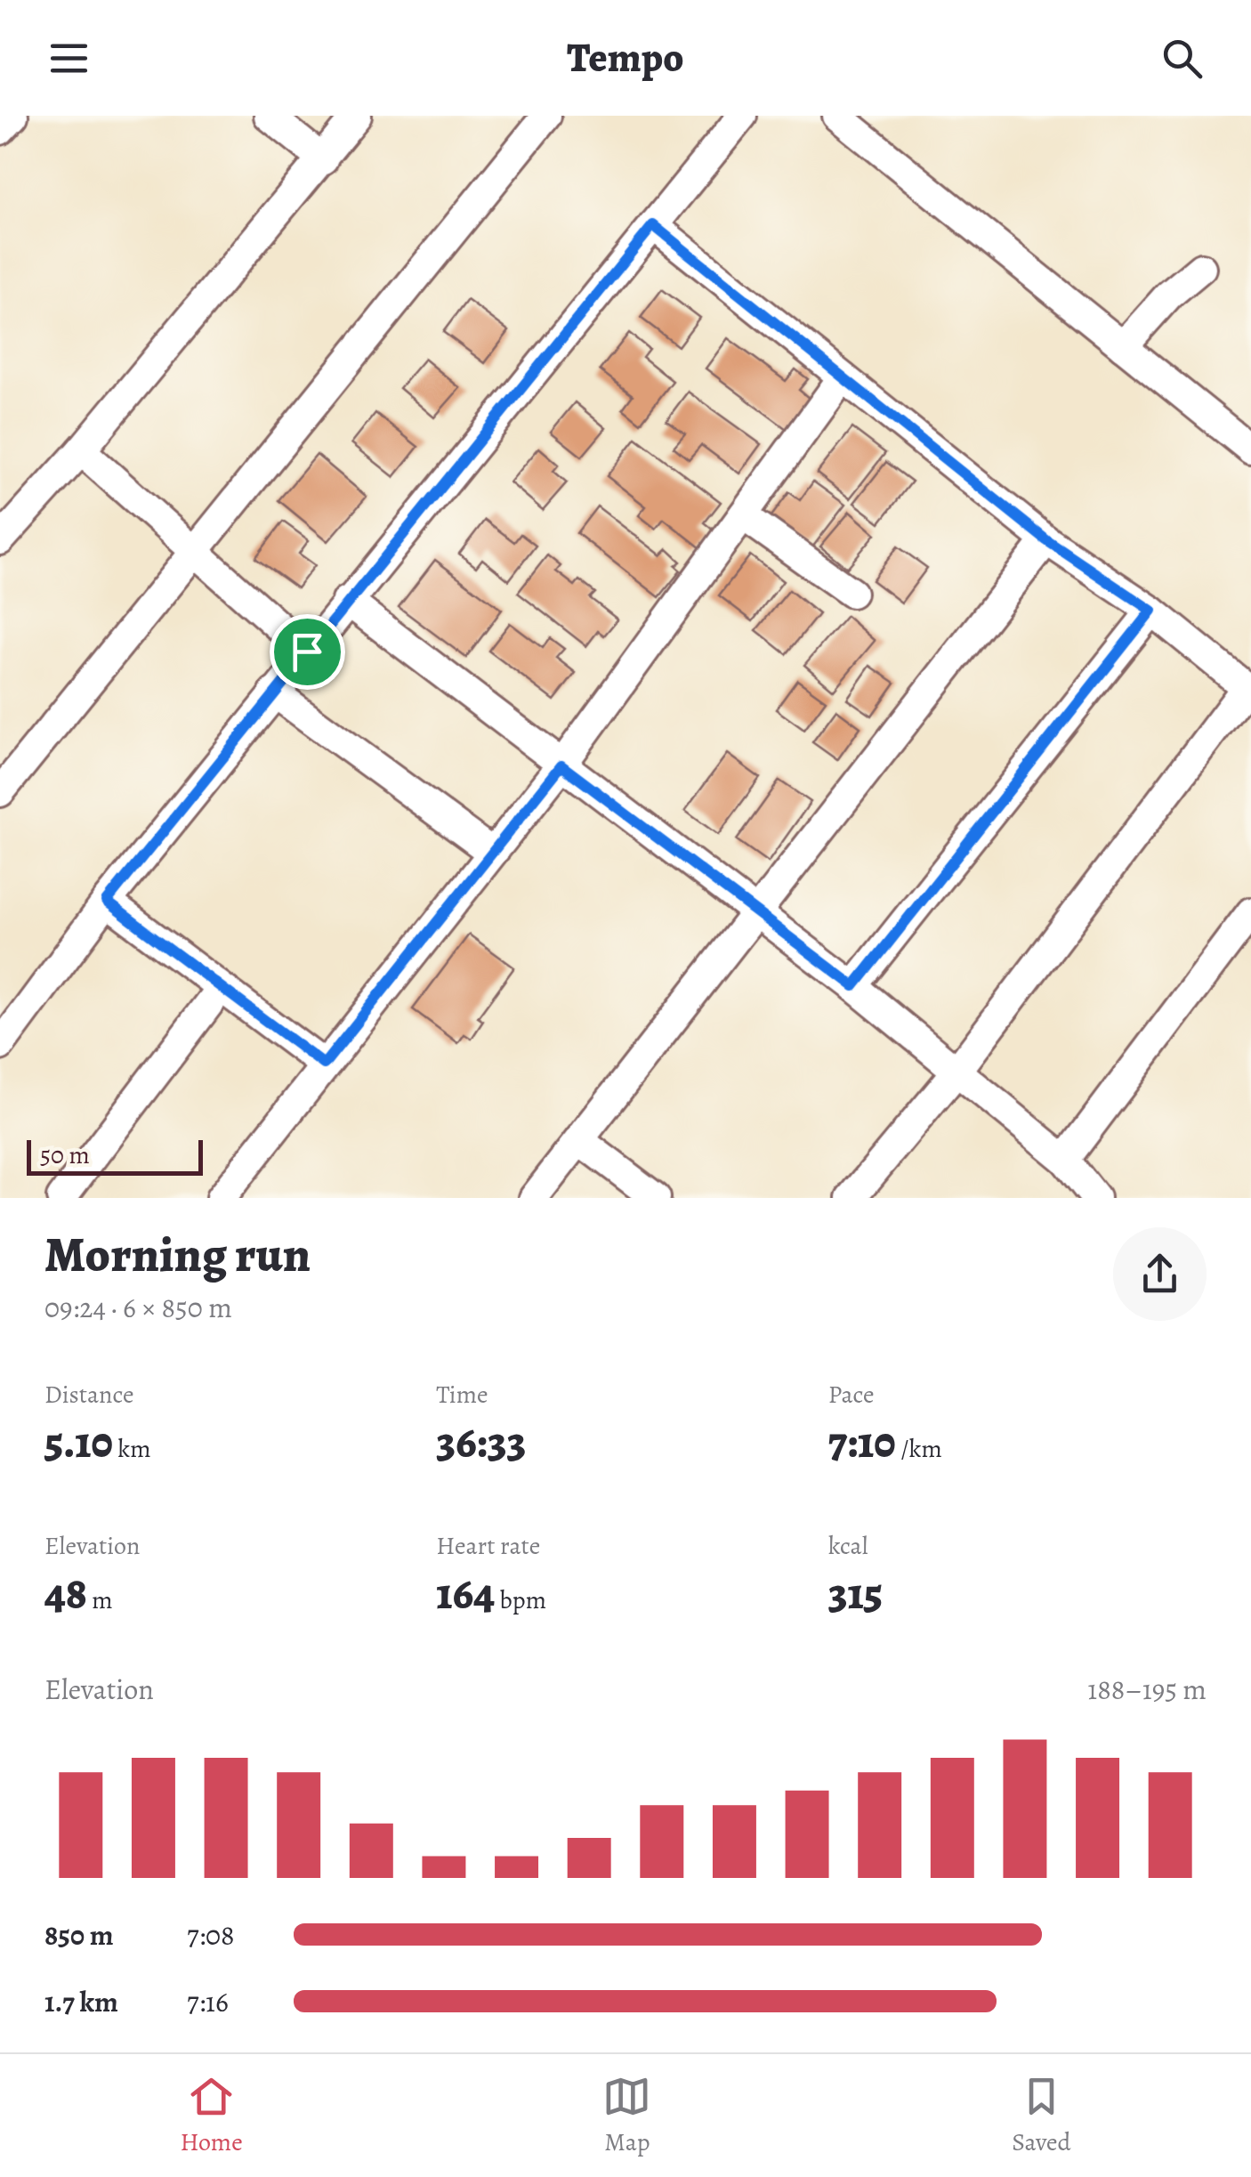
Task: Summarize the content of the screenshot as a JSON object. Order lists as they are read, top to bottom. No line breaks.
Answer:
{"scale_bar":"50 m","page":{"header":"Tempo","scale":"50 m","heading":["Morning run","09:24 · 6 × 850 m"],"stats":[["Distance","5.10 km"],["Time","36:33"],["Pace","7:10 /km"],["Elevation","48 m"],["Heart rate","164 bpm"],["kcal","315"]],"chart":["Elevation","188–195 m"],"list":[{"name":"850 m","note":"7:08"},{"name":"1.7 km","note":"7:16"}],"tabs":["Home","Map","Saved"]}}
